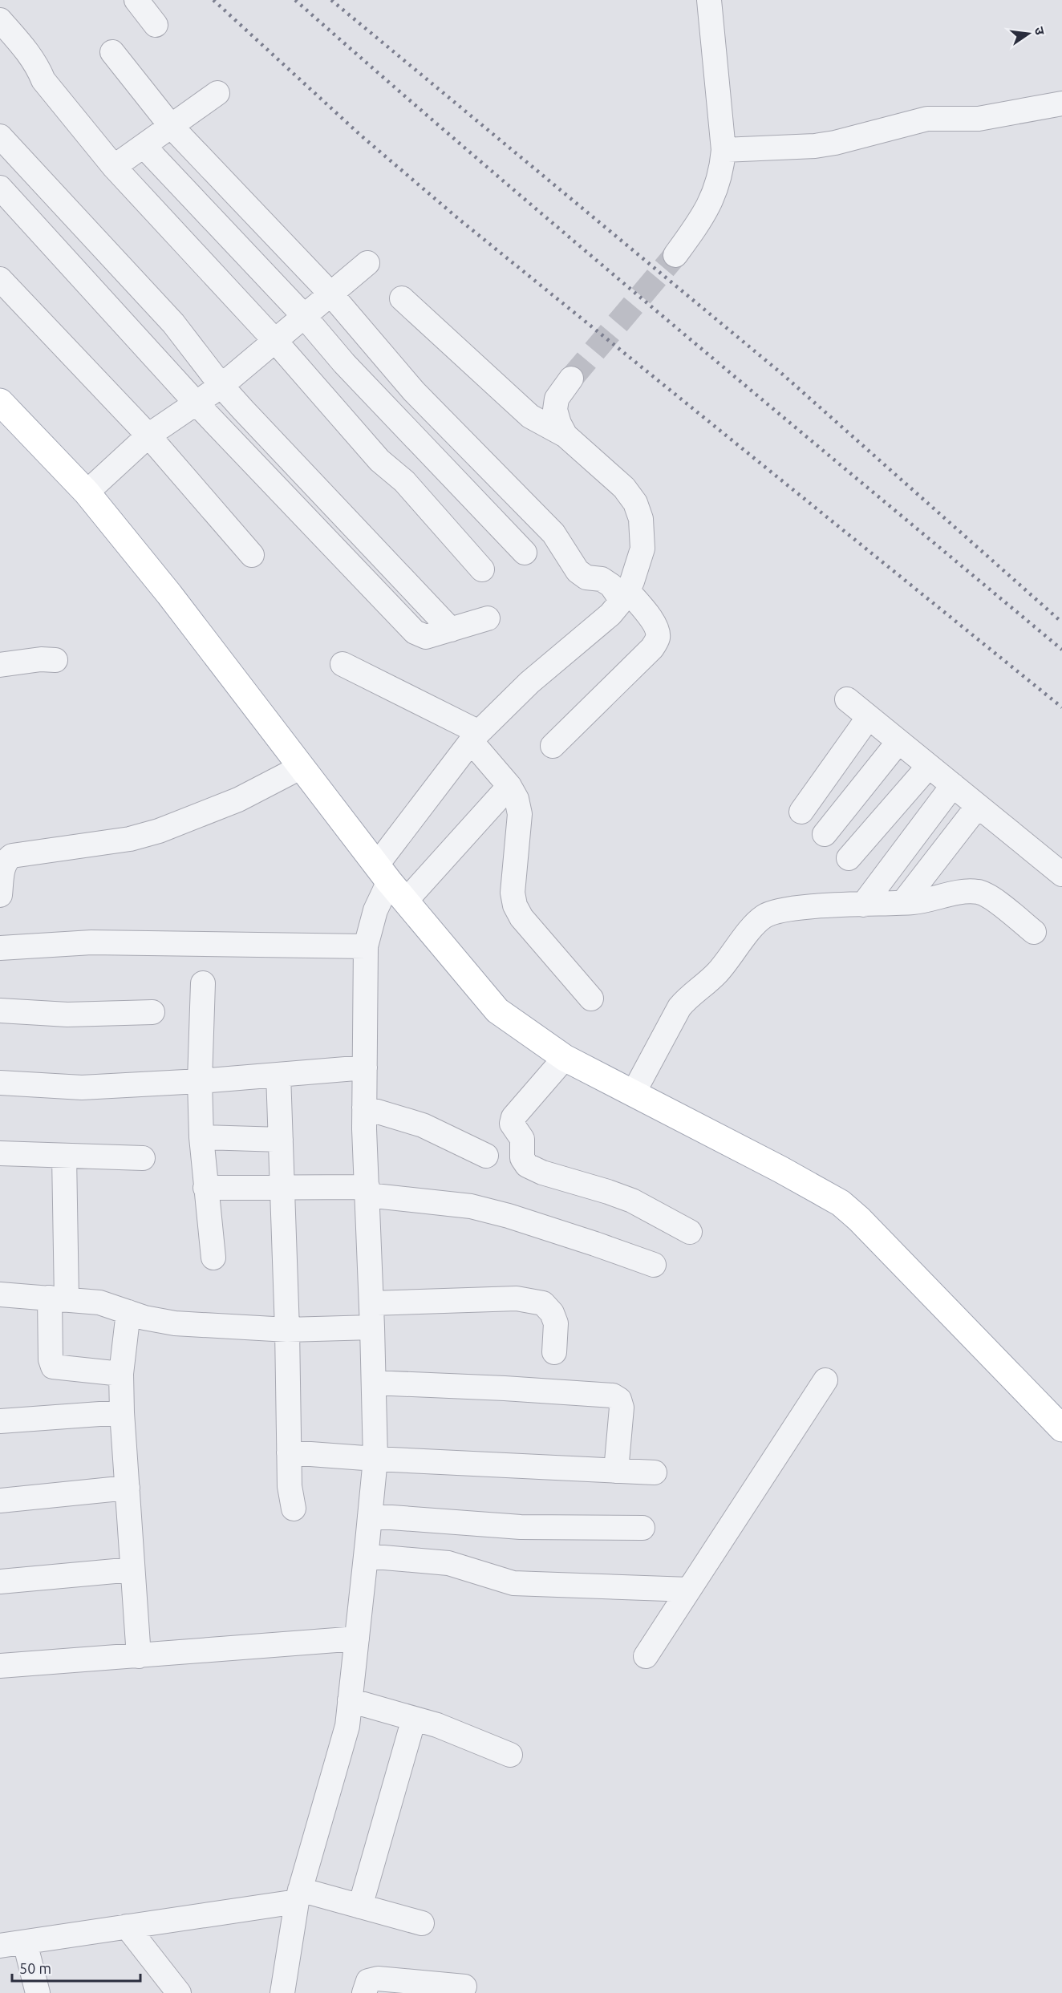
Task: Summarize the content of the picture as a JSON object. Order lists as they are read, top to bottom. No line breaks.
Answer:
{"scale_bar":"50 m","north":"right"}
